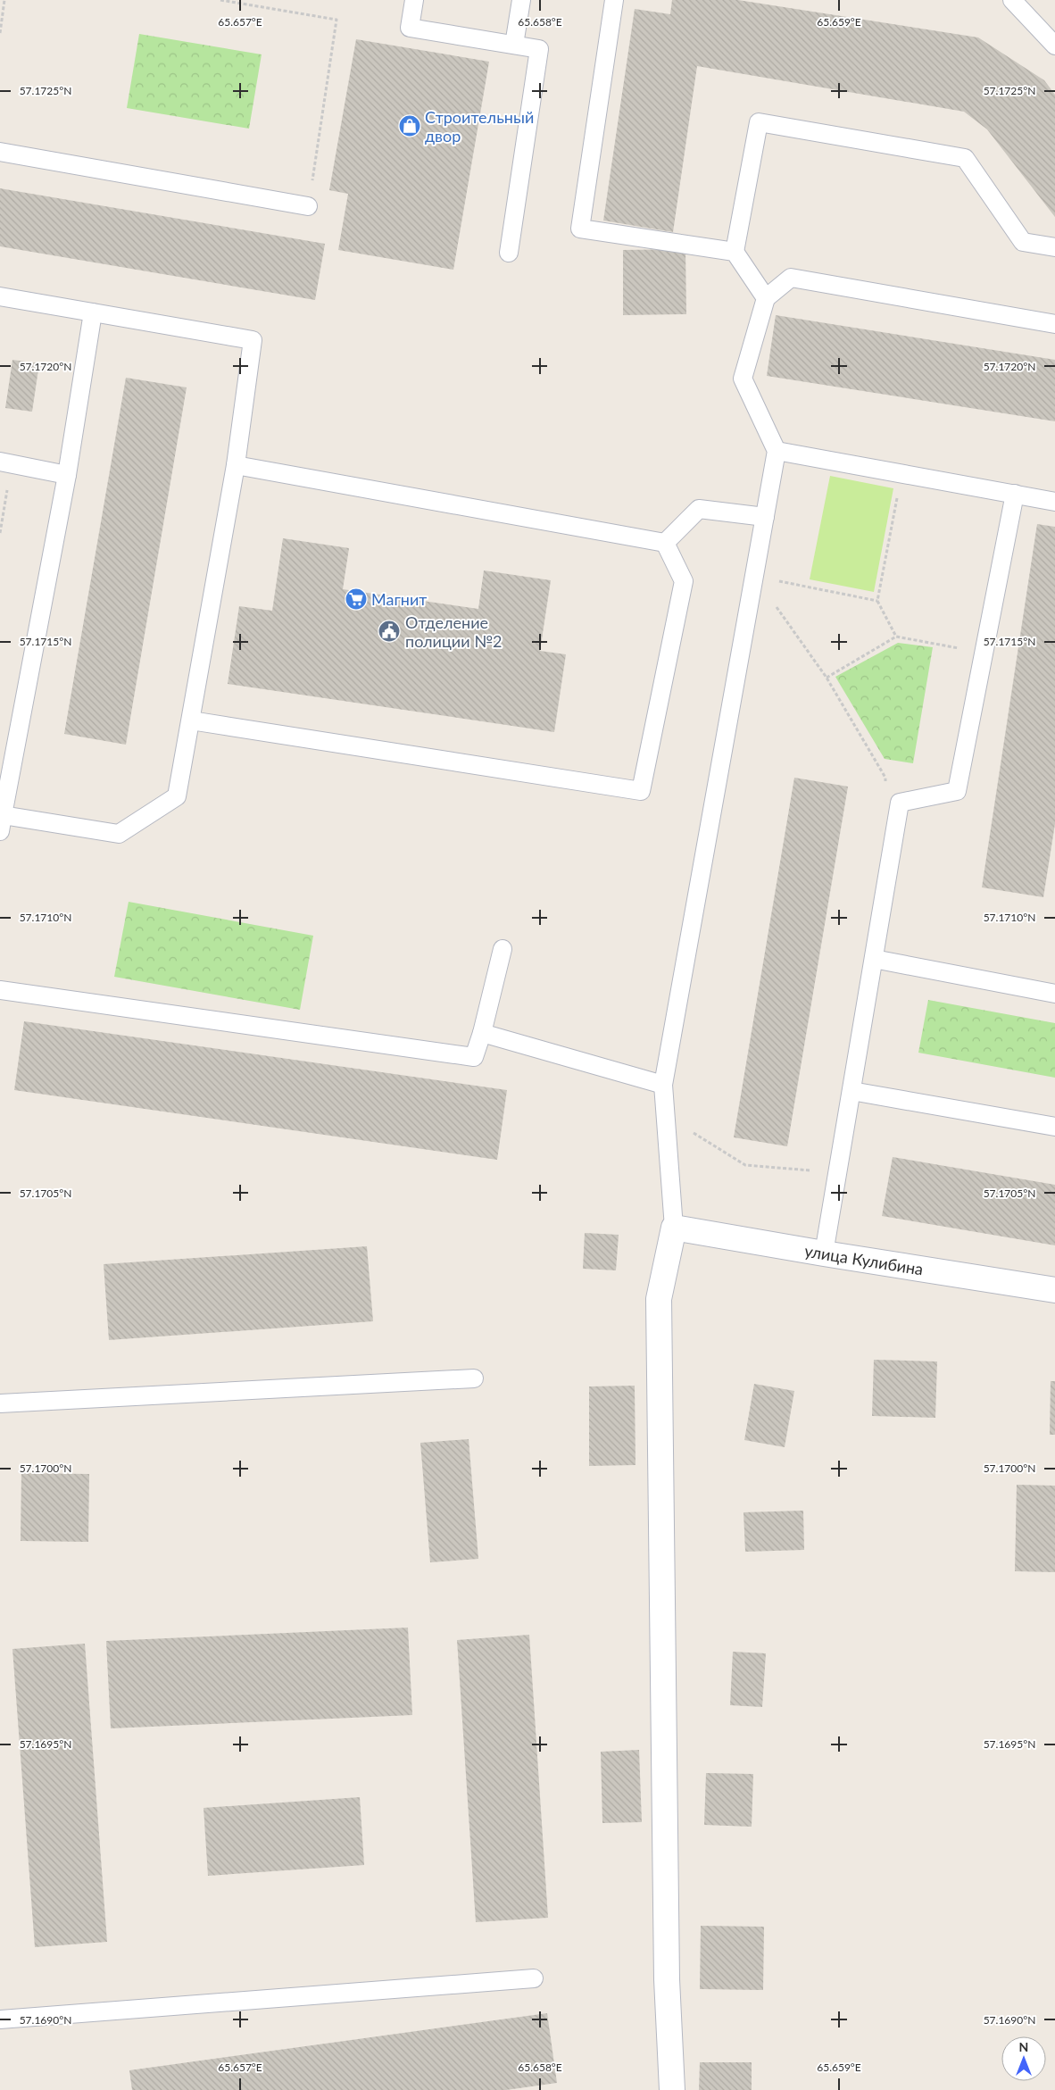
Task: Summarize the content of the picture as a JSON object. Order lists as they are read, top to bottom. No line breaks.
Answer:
{"streets":{"street":["улица Кулибина"]},"places":{"shop":["Строительный двор"],"supermarket":["Магнит"],"public building":["Отделение полиции №2"]},"north":"top","coordinates":["65.657°E","65.658°E","65.659°E","57.1725°N","57.1720°N","57.1715°N","57.1710°N","57.1705°N","57.1700°N","57.1695°N","57.1690°N"]}
